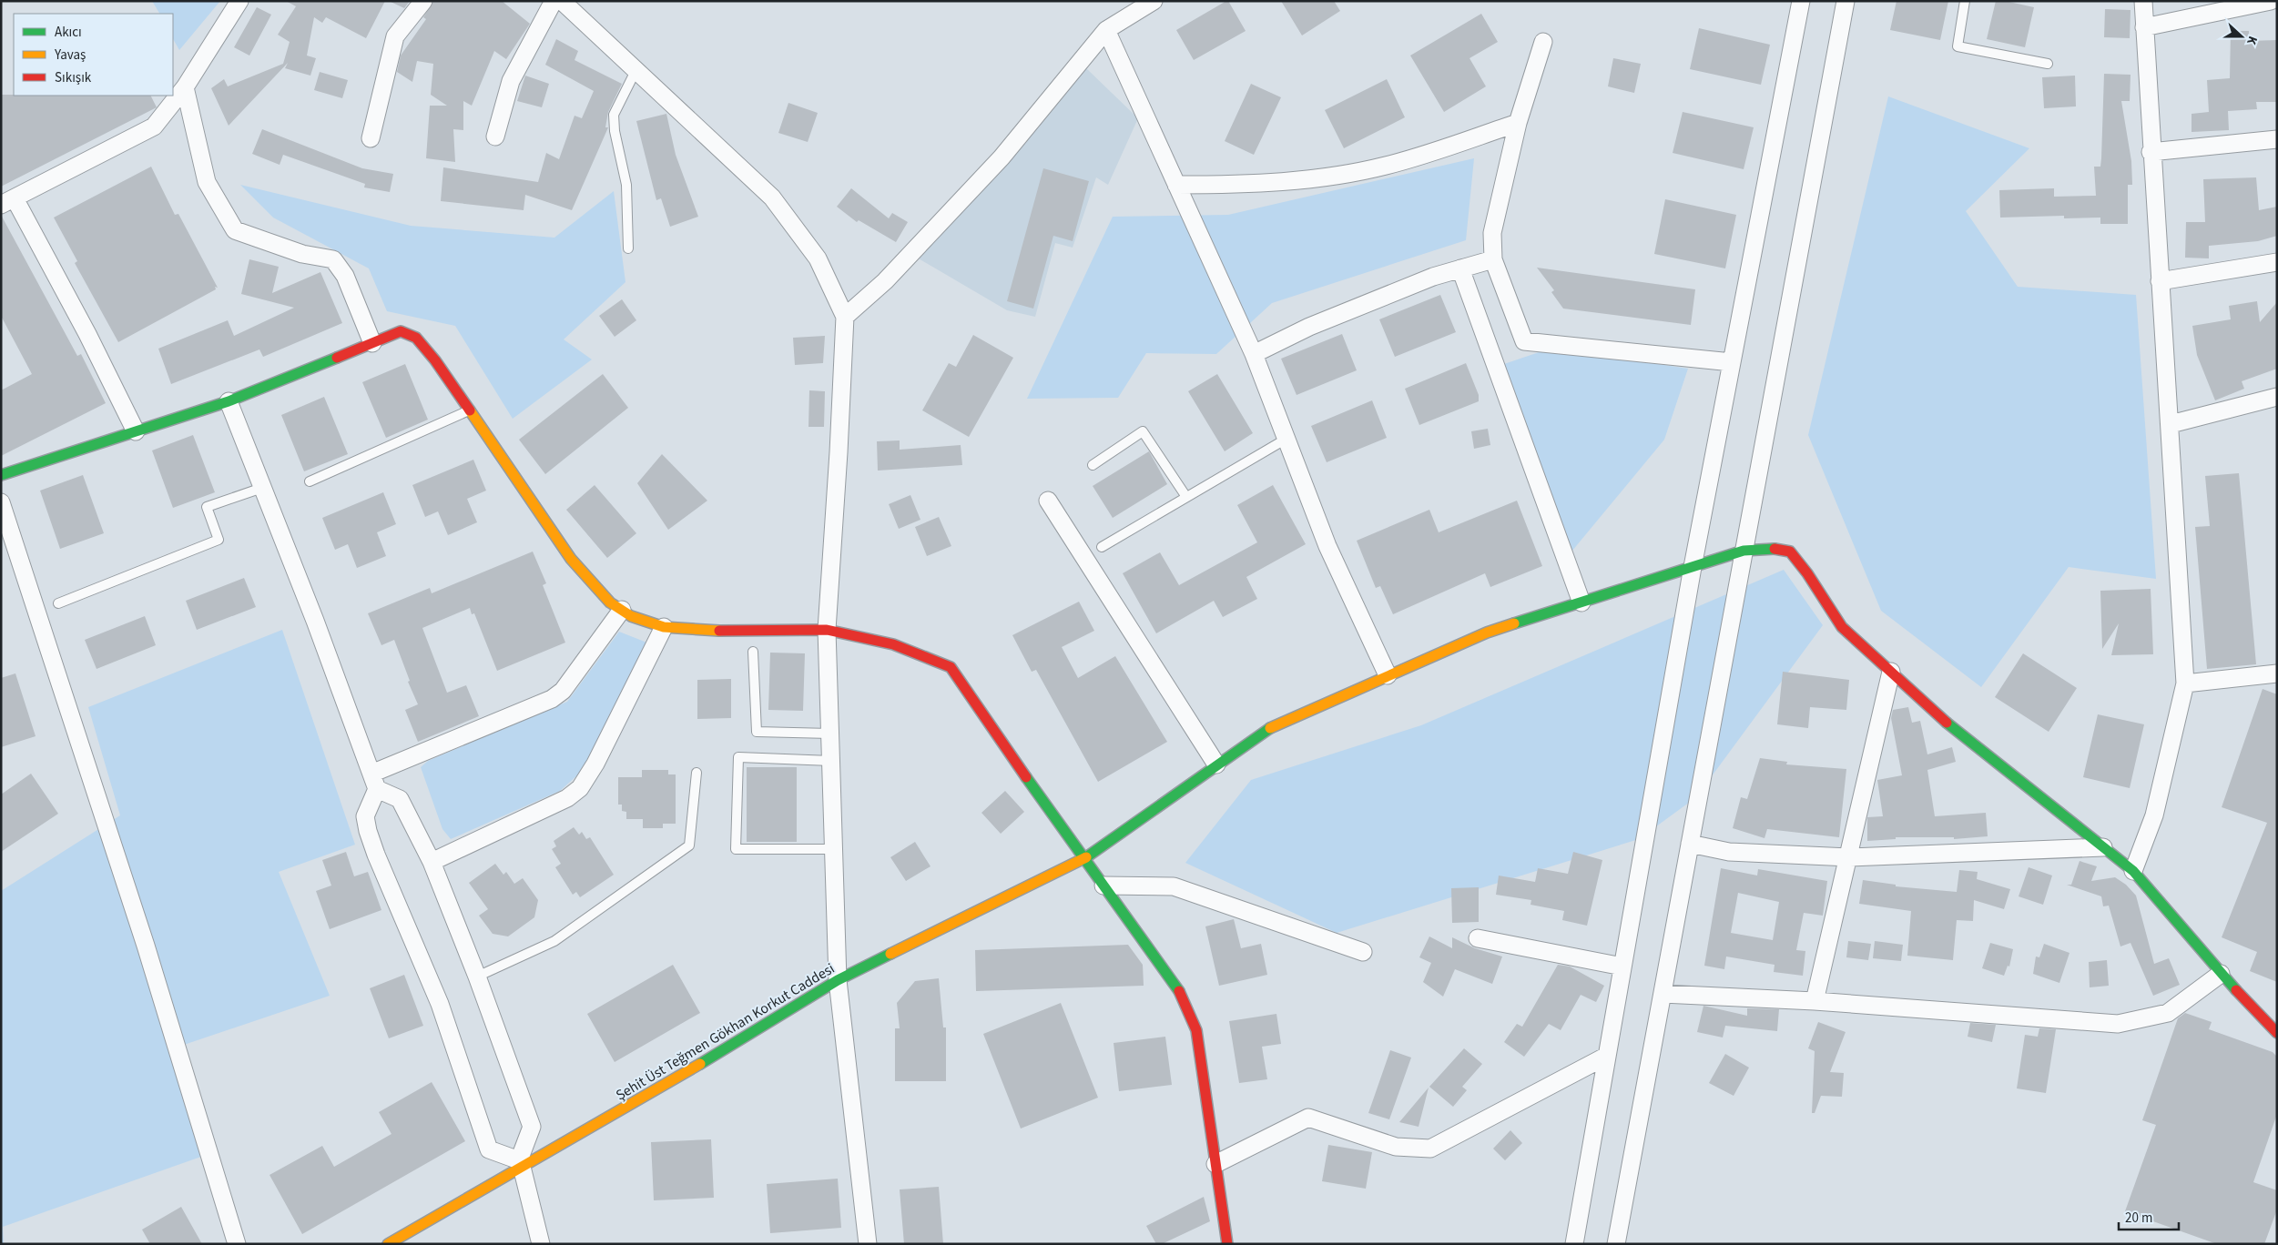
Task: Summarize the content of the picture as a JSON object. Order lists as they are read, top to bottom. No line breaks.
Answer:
{"streets":{"street":["Şehit Üst Teğmen Gökhan Korkut Caddesi"]},"legend":["Akıcı","Yavaş","Sıkışık"],"scale_bar":"20 m","north":"right"}
